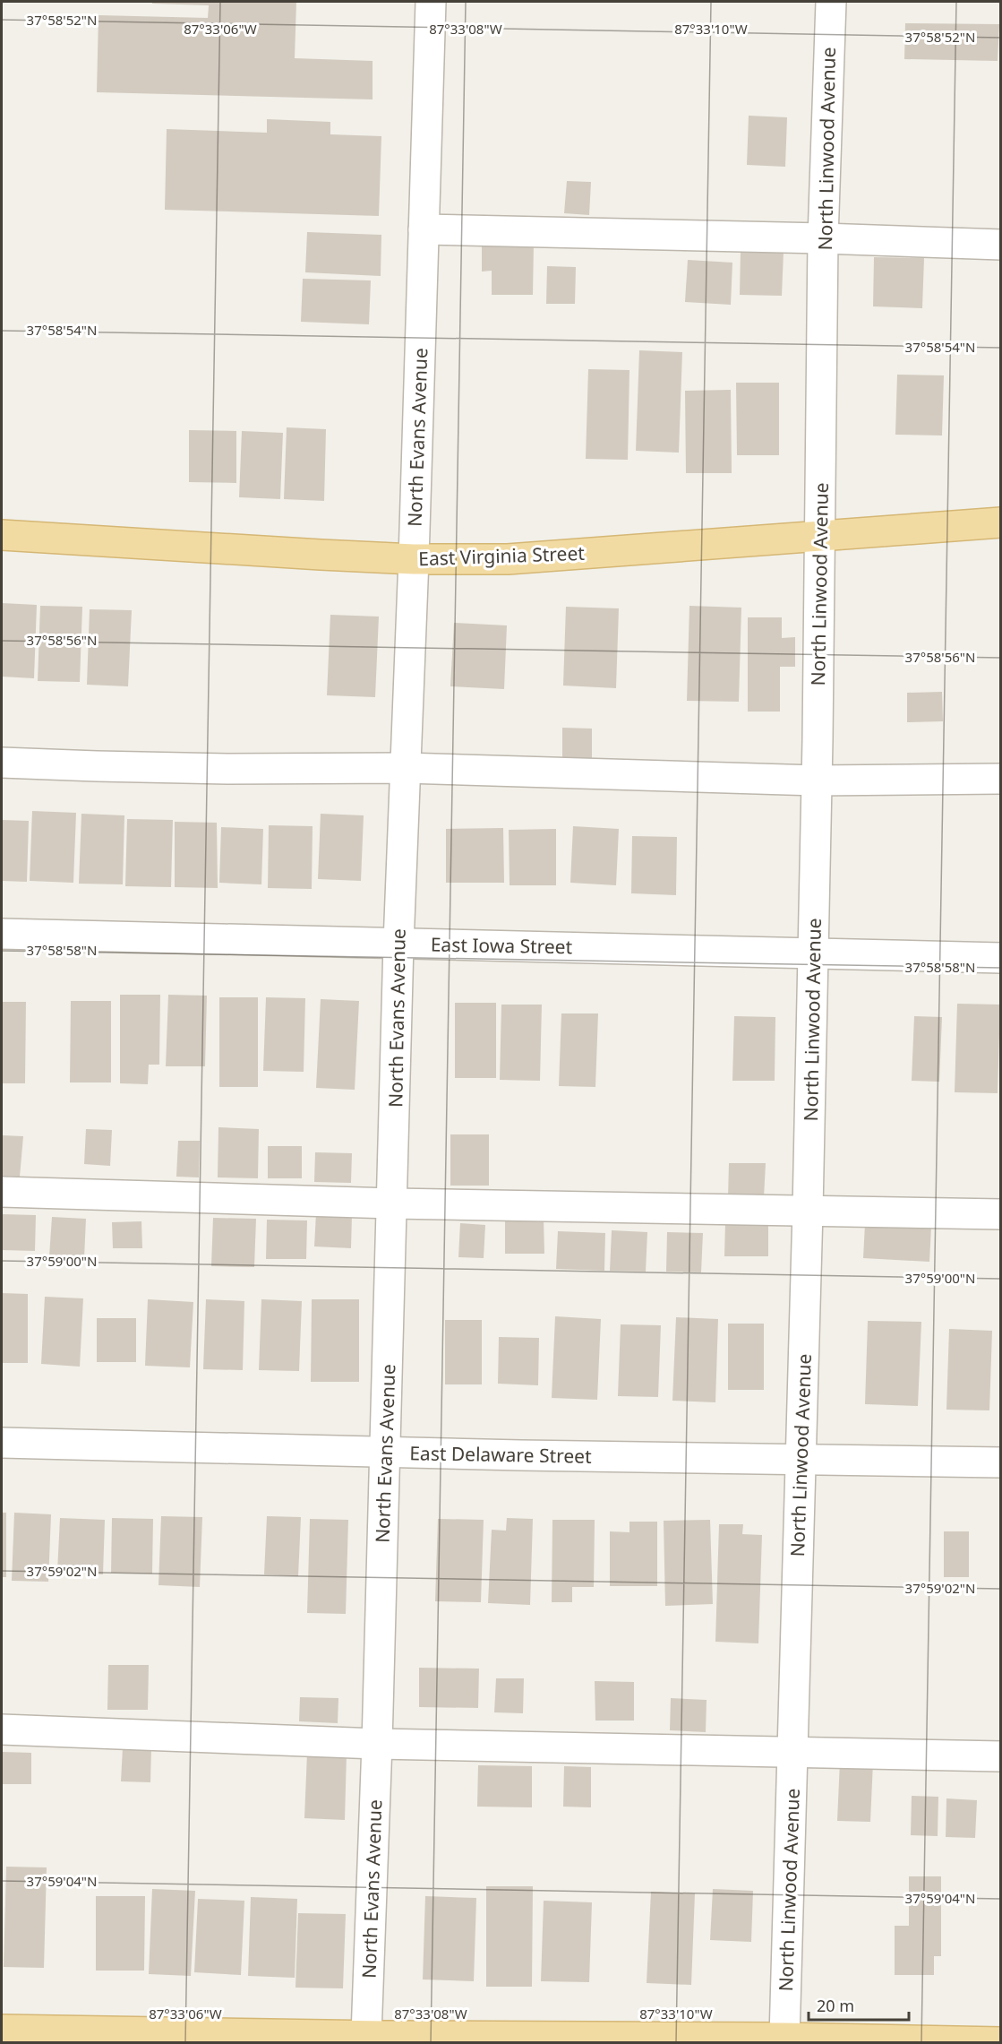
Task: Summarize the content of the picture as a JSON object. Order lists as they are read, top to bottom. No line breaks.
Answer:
{"streets":{"main road":["East Virginia Street"],"street":["North Linwood Avenue","North Evans Avenue","East Iowa Street","East Delaware Street"]},"crossings":[["North Linwood Avenue","East Virginia Street"],["North Linwood Avenue","East Iowa Street"],["North Linwood Avenue","East Delaware Street"],["North Evans Avenue","East Virginia Street"],["North Evans Avenue","East Iowa Street"],["North Evans Avenue","East Delaware Street"]],"scale_bar":"20 m","coordinates":["37°58'52\"N","87°33'06\"W","87°33'08\"W","87°33'10\"W","37°58'54\"N","37°58'56\"N","37°58'58\"N","37°59'00\"N","37°59'02\"N","37°59'04\"N"]}
